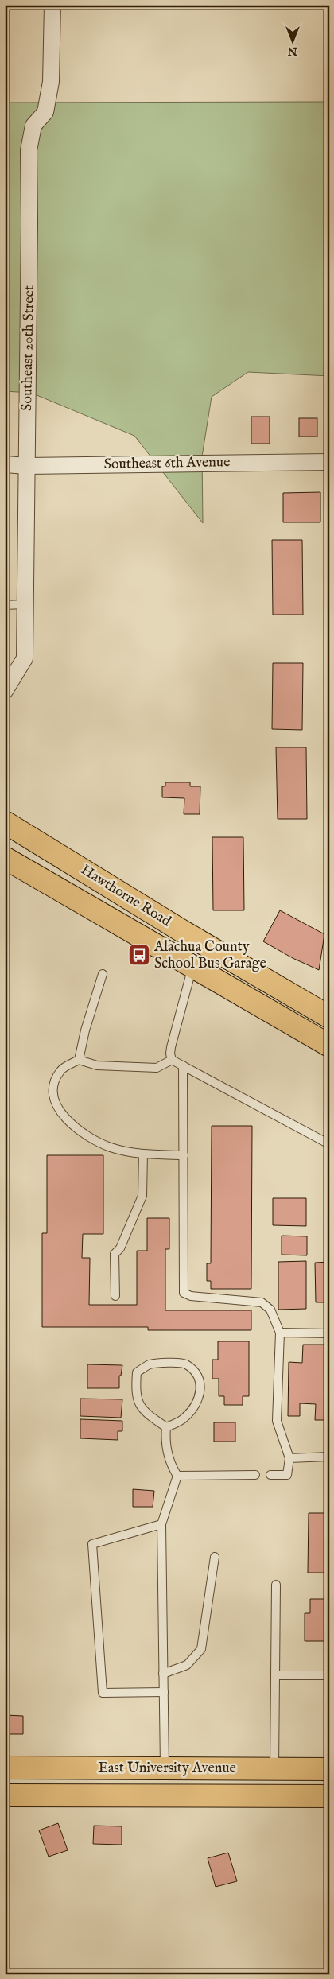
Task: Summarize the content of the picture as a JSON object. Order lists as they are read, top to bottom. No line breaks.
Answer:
{"streets":{"main road":["Hawthorne Road","East University Avenue"],"street":["Southeast 20th Street","Southeast 6th Avenue"]},"crossings":[["Southeast 20th Street","Southeast 6th Avenue"]],"places":{"bus stop":["Alachua County School Bus Garage"]},"north":"bottom"}
